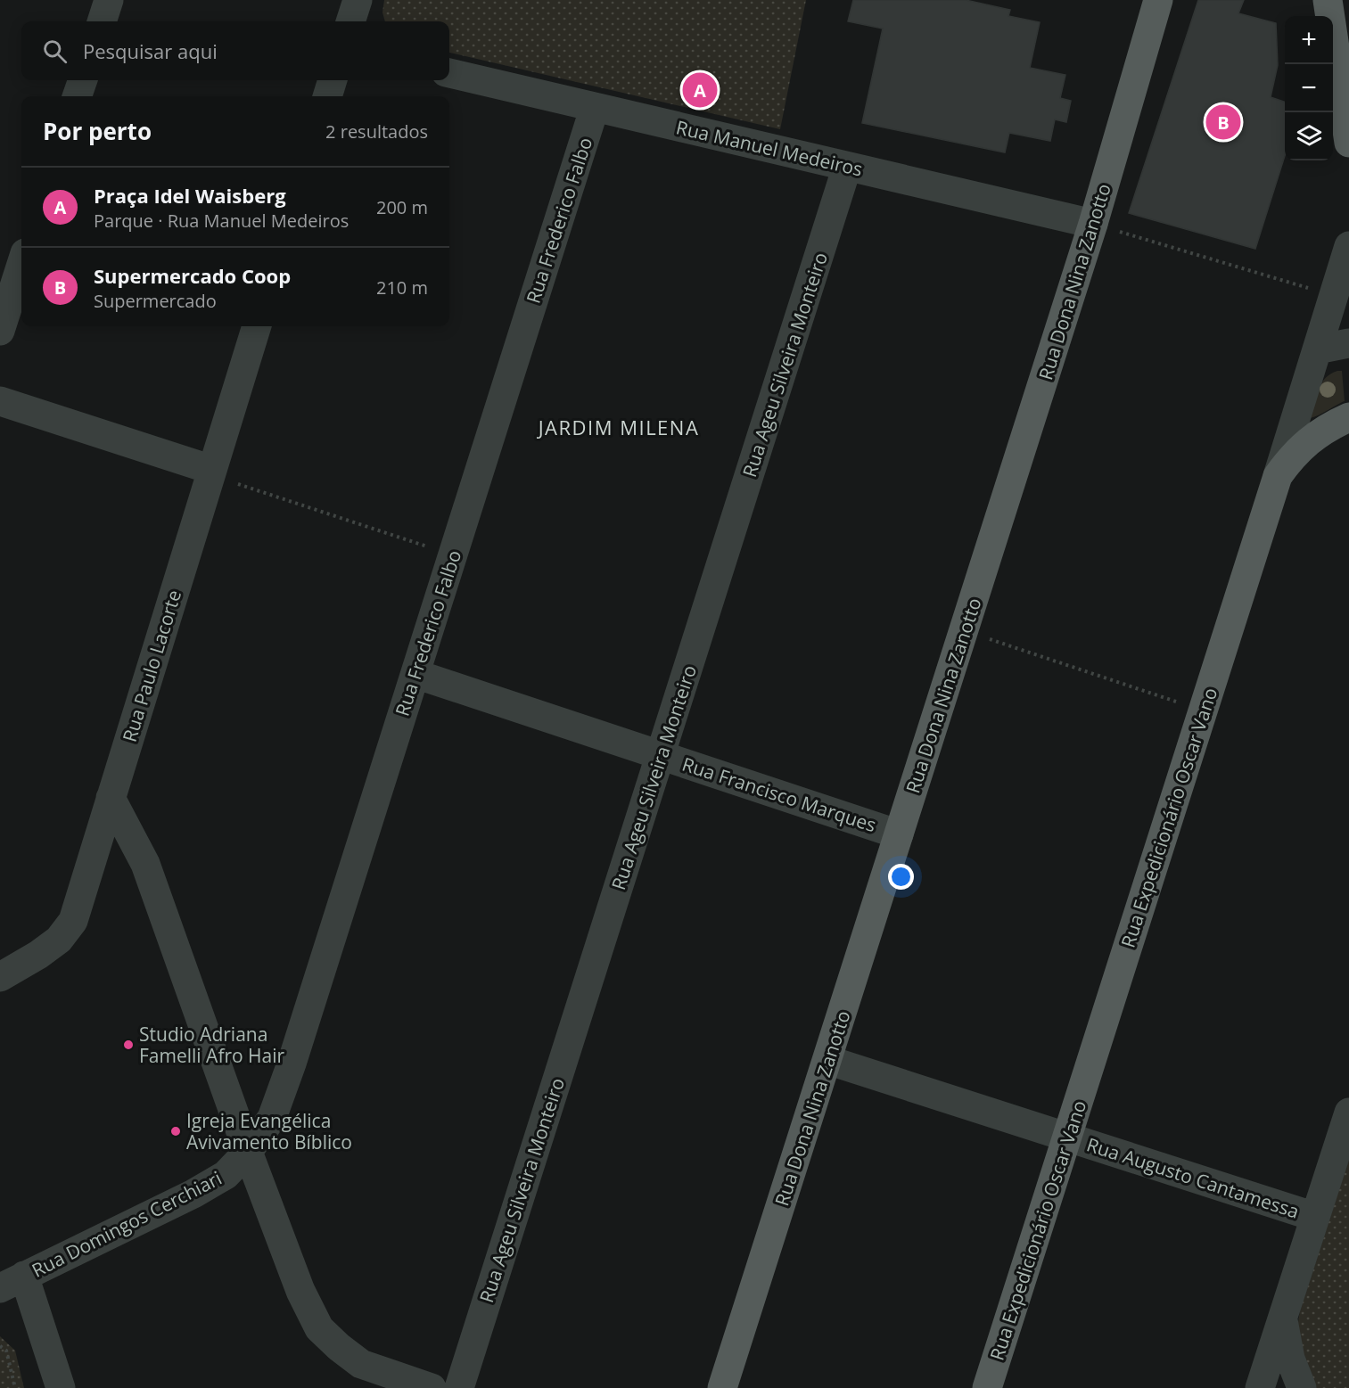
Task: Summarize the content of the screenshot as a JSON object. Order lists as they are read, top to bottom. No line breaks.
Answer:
{"streets":{"main road":["Rua Dona Nina Zanotto","Rua Expedicionário Oscar Vano"],"street":["Rua Manuel Medeiros","Rua Frederico Falbo","Rua Ageu Silveira Monteiro","Rua Paulo Lacorte","Rua Francisco Marques","Rua Augusto Cantamessa","Rua Domingos Cerchiari"]},"crossings":[["Rua Manuel Medeiros","Rua Frederico Falbo"],["Rua Manuel Medeiros","Rua Dona Nina Zanotto"],["Rua Manuel Medeiros","Rua Ageu Silveira Monteiro"],["Rua Frederico Falbo","Rua Francisco Marques"],["Rua Frederico Falbo","Rua Domingos Cerchiari"],["Rua Dona Nina Zanotto","Rua Francisco Marques"],["Rua Dona Nina Zanotto","Rua Augusto Cantamessa"],["Rua Ageu Silveira Monteiro","Rua Francisco Marques"],["Rua Expedicionário Oscar Vano","Rua Augusto Cantamessa"]],"districts":["JARDIM MILENA"],"places":["Studio Adriana Famelli Afro Hair","Igreja Evangélica Avivamento Bíblico"],"page":{"map_buttons":["+","−"],"search":"Pesquisar aqui","pins":["A","B"],"heading":["Por perto","2 resultados"],"list":[{"mark":"A","name":"Praça Idel Waisberg","note":"Parque · Rua Manuel Medeiros","value":"200 m"},{"mark":"B","name":"Supermercado Coop","note":"Supermercado","value":"210 m"}]}}
